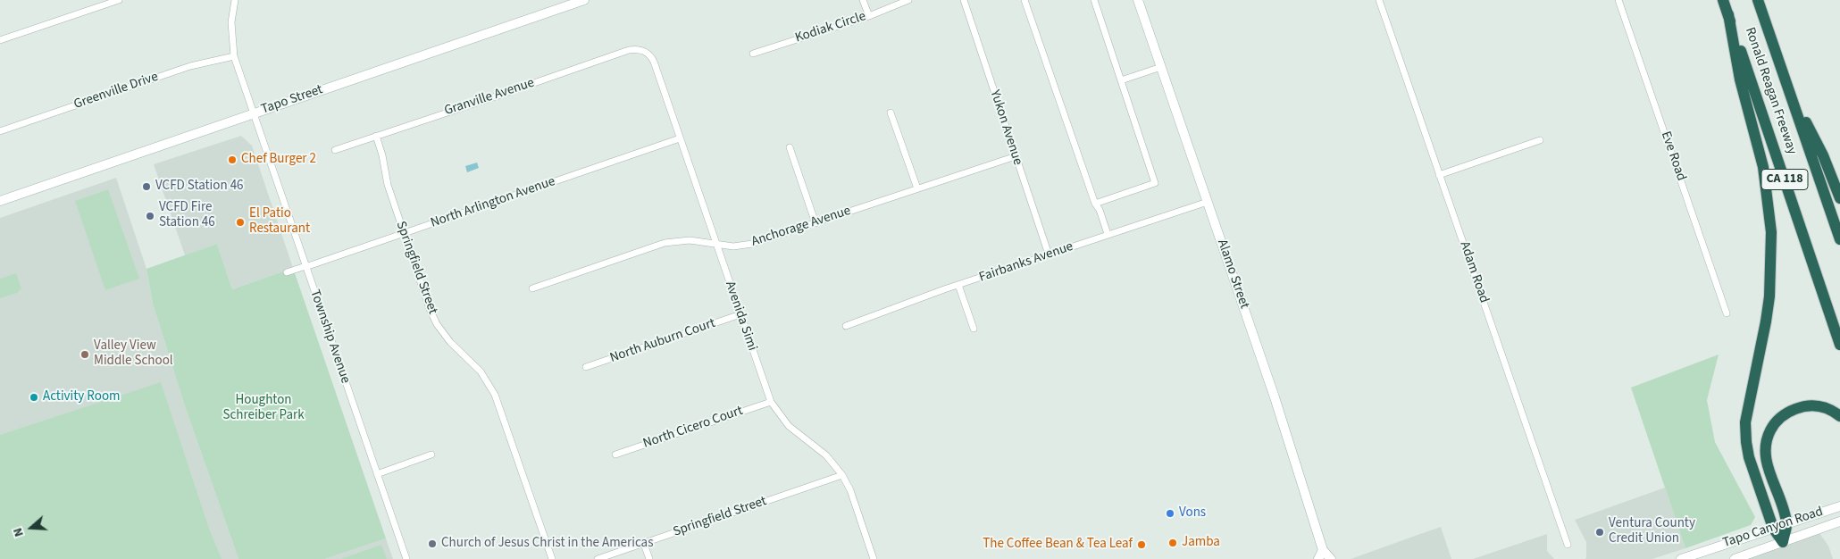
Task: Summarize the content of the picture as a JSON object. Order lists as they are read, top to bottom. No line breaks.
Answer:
{"streets":{"highway":["Ronald Reagan Freeway","CA 118"],"main road":["Tapo Street","Alamo Street","Tapo Canyon Road"],"street":["Kodiak Circle","Greenville Drive","Granville Avenue","Yukon Avenue","Eve Road","North Arlington Avenue","Anchorage Avenue","Fairbanks Avenue","Springfield Street","Adam Road","Avenida Simi","Township Avenue","North Auburn Court","North Cicero Court"]},"crossings":[["Greenville Drive","Township Avenue"],["Granville Avenue","Springfield Street"],["Granville Avenue","Avenida Simi"],["Tapo Street","Township Avenue"],["Yukon Avenue","Anchorage Avenue"],["Yukon Avenue","Fairbanks Avenue"],["North Arlington Avenue","Springfield Street"],["North Arlington Avenue","Avenida Simi"],["North Arlington Avenue","Township Avenue"],["Anchorage Avenue","Avenida Simi"],["Fairbanks Avenue","Alamo Street"],["Springfield Street","Avenida Simi"],["Avenida Simi","North Auburn Court"],["Avenida Simi","North Cicero Court"]],"parks":["Houghton Schreiber Park"],"places":["Chef Burger 2","VCFD Station 46","VCFD Fire Station 46","El Patio Restaurant","Valley View Middle School","Activity Room","Vons","Ventura County Credit Union","Jamba","Church of Jesus Christ in the Americas","The Coffee Bean & Tea Leaf"],"north":"left"}
